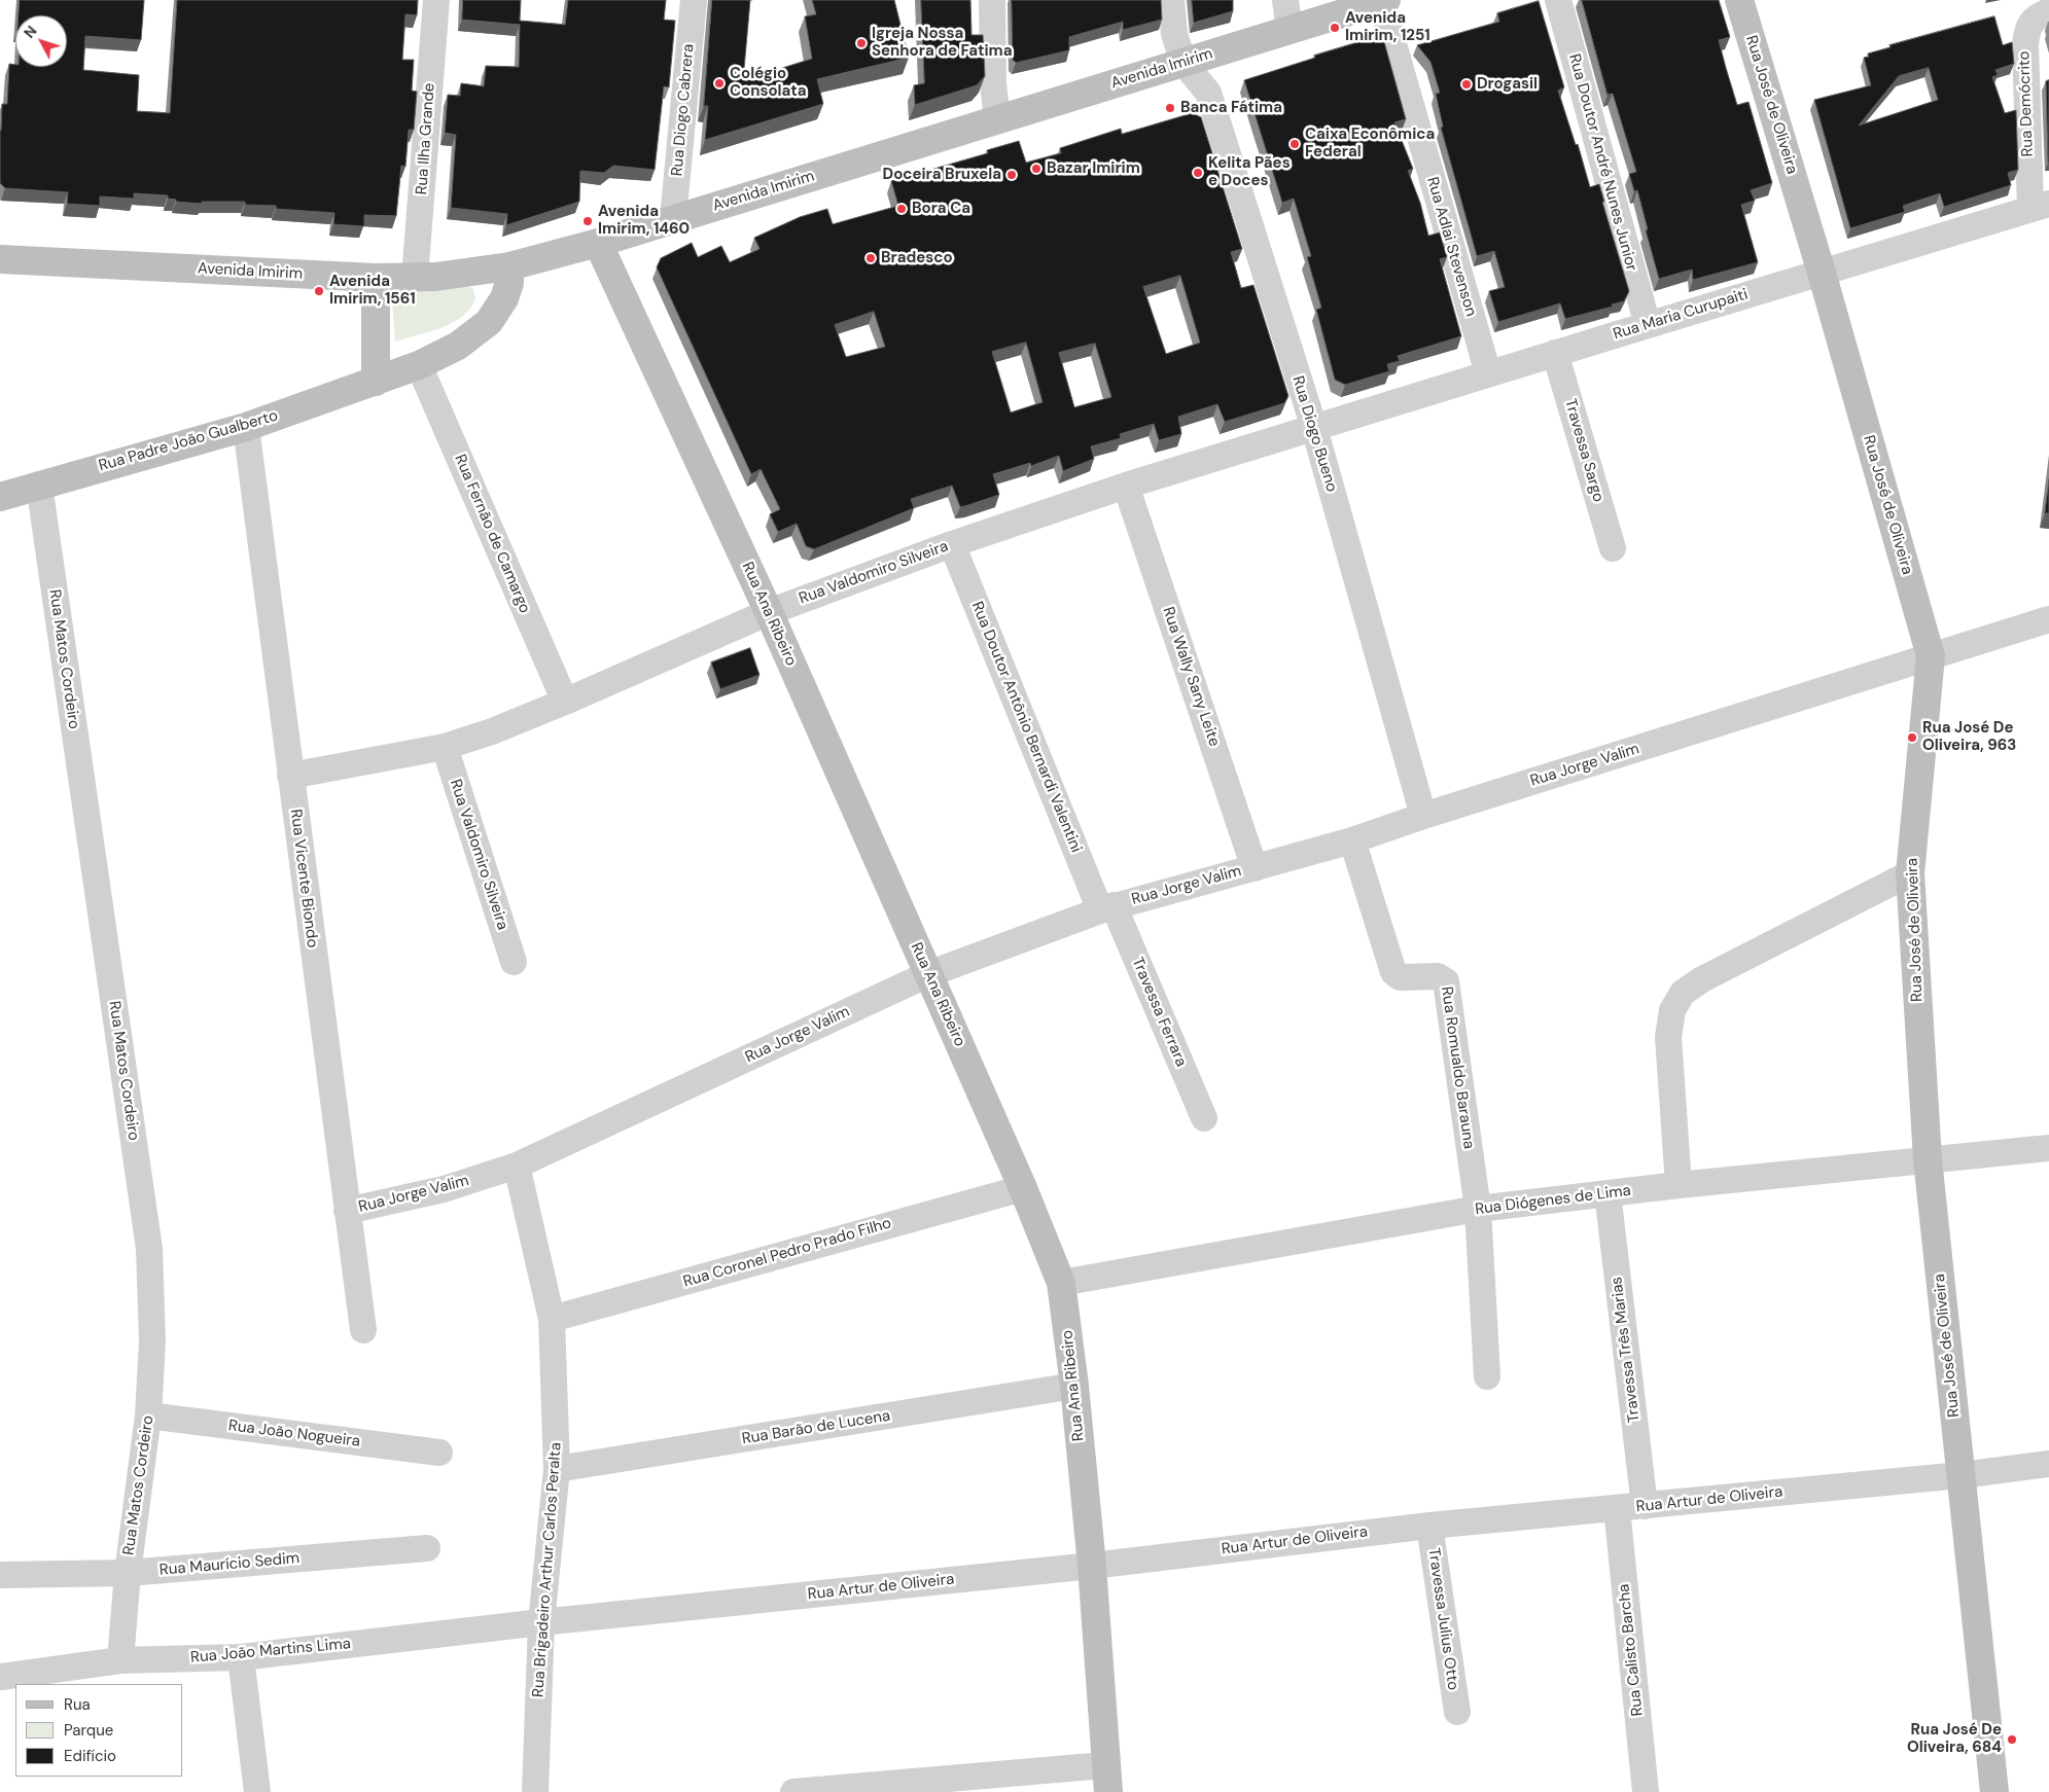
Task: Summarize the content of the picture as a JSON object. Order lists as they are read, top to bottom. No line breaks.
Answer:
{"streets":{"street":["Avenida Imirim","Rua Demócrito","Rua José de Oliveira","Rua Diogo Cabrera","Rua Ilha Grande","Rua Doutor André Nunes Junior","Rua Adlai Stevenson","Rua Maria Curupaiti","Rua Diogo Bueno","Rua Padre João Gualberto","Travessa Sargo","Rua Fernão de Camargo","Rua Valdomiro Silveira","Rua Ana Ribeiro","Rua Matos Cordeiro","Rua Wally Sany Leite","Rua Doutor Antônio Bernardi Valentini","Rua Jorge Valim","Rua Vicente Biondo","Travessa Ferrara","Rua Romualdo Barauna","Rua Diógenes de Lima","Rua Coronel Pedro Prado Filho","Travessa Três Marias","Rua Barão de Lucena","Rua João Nogueira","Rua Artur de Oliveira","Rua Maurício Sedim","Rua Brigadeiro Arthur Carlos Peralta","Travessa Julius Otto","Rua Calisto Barcha","Rua João Martins Lima"]},"crossings":[["Avenida Imirim","Rua Diogo Cabrera"],["Avenida Imirim","Rua Ilha Grande"],["Avenida Imirim","Rua Adlai Stevenson"],["Avenida Imirim","Rua Diogo Bueno"],["Avenida Imirim","Rua Padre João Gualberto"],["Avenida Imirim","Rua Ana Ribeiro"],["Rua Demócrito","Rua Maria Curupaiti"],["Rua José de Oliveira","Rua Maria Curupaiti"],["Rua José de Oliveira","Rua Jorge Valim"],["Rua José de Oliveira","Rua Diógenes de Lima"],["Rua José de Oliveira","Rua Artur de Oliveira"],["Rua Doutor André Nunes Junior","Rua Maria Curupaiti"],["Rua Adlai Stevenson","Rua Maria Curupaiti"],["Rua Maria Curupaiti","Rua Diogo Bueno"],["Rua Maria Curupaiti","Travessa Sargo"],["Rua Maria Curupaiti","Rua Valdomiro Silveira"],["Rua Diogo Bueno","Rua Valdomiro Silveira"],["Rua Diogo Bueno","Rua Jorge Valim"],["Rua Padre João Gualberto","Rua Fernão de Camargo"],["Rua Padre João Gualberto","Rua Matos Cordeiro"],["Rua Padre João Gualberto","Rua Vicente Biondo"],["Rua Fernão de Camargo","Rua Valdomiro Silveira"],["Rua Valdomiro Silveira","Rua Ana Ribeiro"],["Rua Valdomiro Silveira","Rua Wally Sany Leite"],["Rua Valdomiro Silveira","Rua Doutor Antônio Bernardi Valentini"],["Rua Valdomiro Silveira","Rua Vicente Biondo"],["Rua Ana Ribeiro","Rua Jorge Valim"],["Rua Ana Ribeiro","Rua Diógenes de Lima"],["Rua Ana Ribeiro","Rua Coronel Pedro Prado Filho"],["Rua Ana Ribeiro","Rua Barão de Lucena"],["Rua Ana Ribeiro","Rua Artur de Oliveira"],["Rua Matos Cordeiro","Rua João Nogueira"],["Rua Matos Cordeiro","Rua Maurício Sedim"],["Rua Matos Cordeiro","Rua João Martins Lima"],["Rua Wally Sany Leite","Rua Jorge Valim"],["Rua Doutor Antônio Bernardi Valentini","Rua Jorge Valim"],["Rua Doutor Antônio Bernardi Valentini","Travessa Ferrara"],["Rua Jorge Valim","Rua Vicente Biondo"],["Rua Jorge Valim","Travessa Ferrara"],["Rua Jorge Valim","Rua Romualdo Barauna"],["Rua Jorge Valim","Rua Brigadeiro Arthur Carlos Peralta"],["Rua Romualdo Barauna","Rua Diógenes de Lima"],["Rua Diógenes de Lima","Travessa Três Marias"],["Rua Coronel Pedro Prado Filho","Rua Brigadeiro Arthur Carlos Peralta"],["Travessa Três Marias","Rua Artur de Oliveira"],["Rua Barão de Lucena","Rua Brigadeiro Arthur Carlos Peralta"],["Rua Artur de Oliveira","Rua Brigadeiro Arthur Carlos Peralta"],["Rua Artur de Oliveira","Travessa Julius Otto"],["Rua Artur de Oliveira","Rua Calisto Barcha"],["Rua Artur de Oliveira","Rua João Martins Lima"],["Rua Brigadeiro Arthur Carlos Peralta","Rua João Martins Lima"]],"places":["Avenida Imirim, 1251","Igreja Nossa Senhora de Fatima","Colégio Consolata","Drogasil","Banca Fátima","Caixa Econômica Federal","Bazar Imirim","Kelita Pães e Doces","Doceira Bruxela","Bora Ca","Avenida Imirim, 1460","Bradesco","Avenida Imirim, 1561","Rua José De Oliveira, 963","Rua José De Oliveira, 684"],"legend":["Rua","Parque","Edifício"],"north":"top left"}
